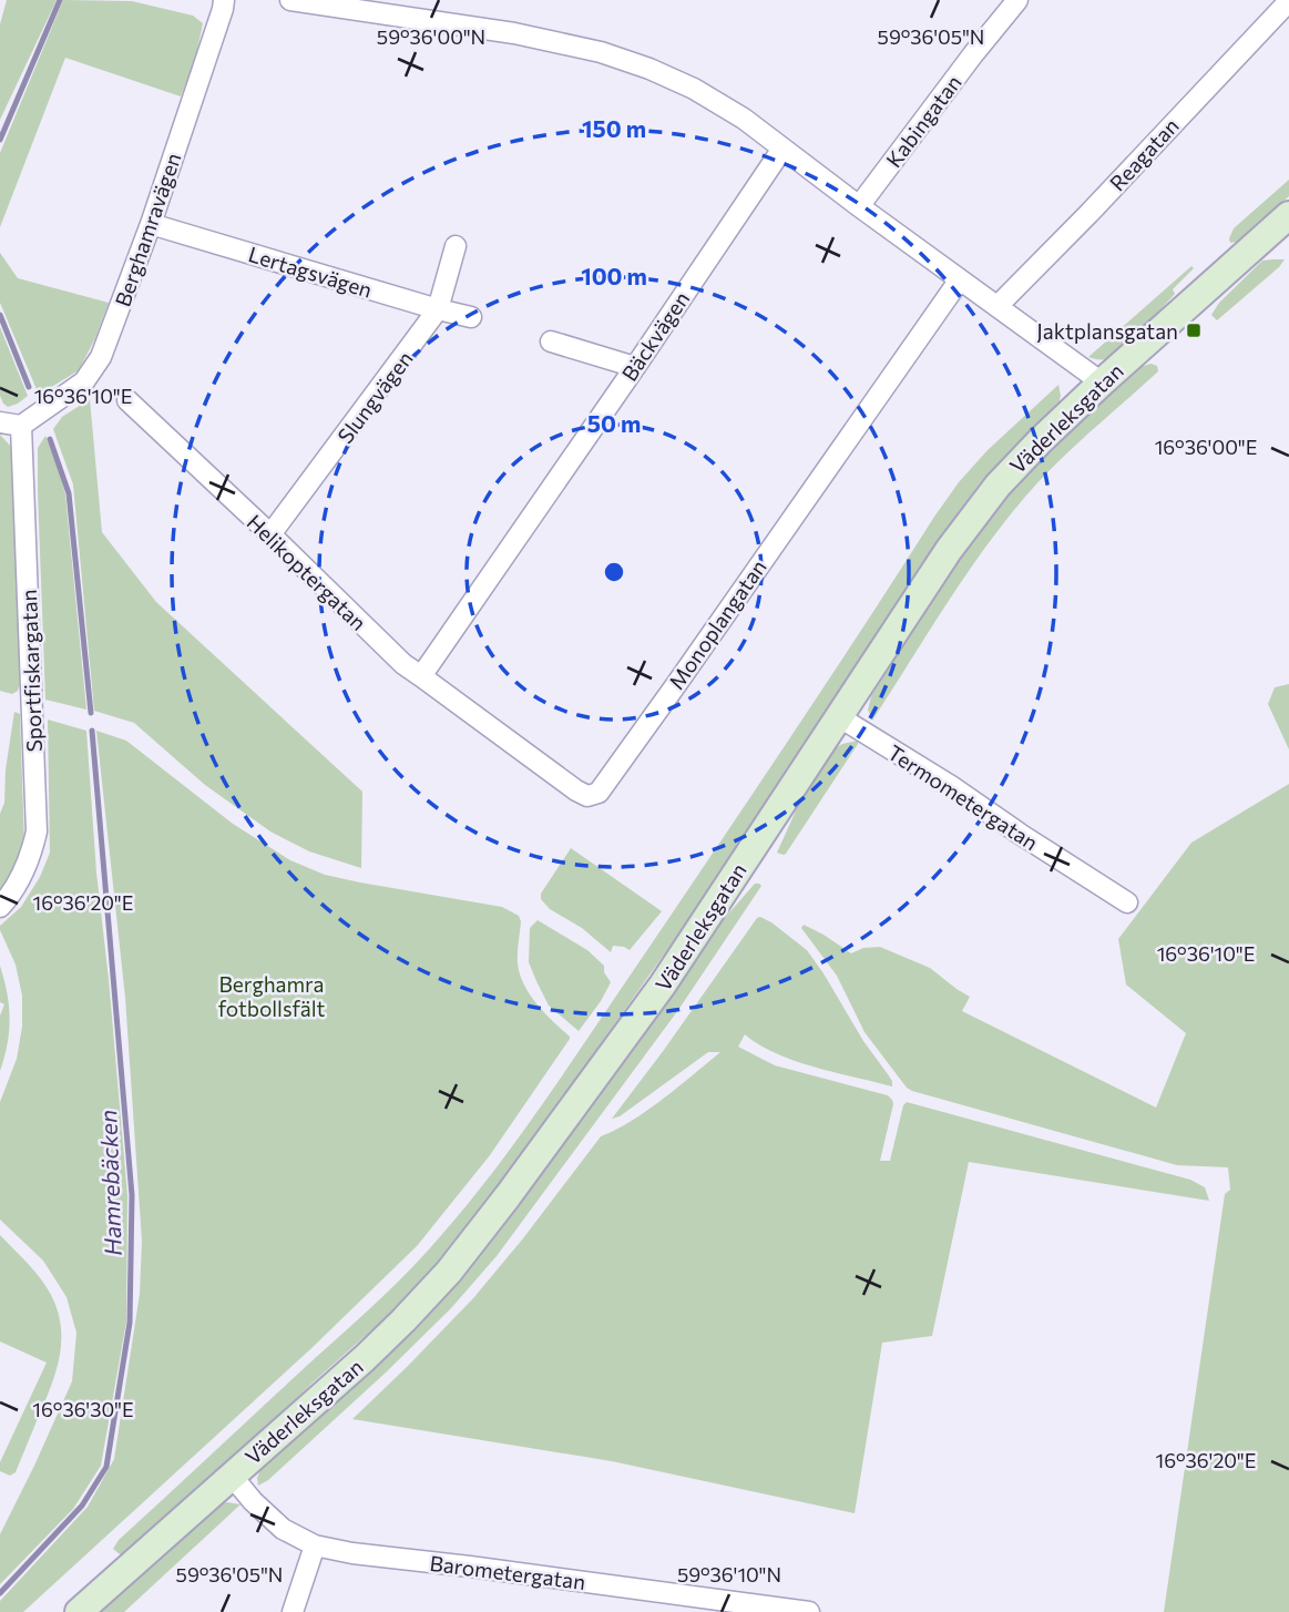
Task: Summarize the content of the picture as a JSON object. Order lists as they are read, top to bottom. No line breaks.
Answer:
{"streets":{"street":["Kabingatan","Reagatan","Berghamravägen","Lertagsvägen","Bäckvägen","Slungvägen","Väderleksgatan","Helikoptergatan","Monoplangatan","Sportfiskargatan","Termometergatan","Barometergatan"]},"crossings":[["Berghamravägen","Lertagsvägen"],["Berghamravägen","Sportfiskargatan"],["Lertagsvägen","Slungvägen"],["Bäckvägen","Helikoptergatan"],["Bäckvägen","Monoplangatan"],["Slungvägen","Helikoptergatan"],["Väderleksgatan","Termometergatan"],["Väderleksgatan","Barometergatan"],["Helikoptergatan","Monoplangatan"]],"water":["Hamrebäcken"],"parks":["Berghamra fotbollsfält"],"places":{"transit":["Jaktplansgatan"]},"coordinates":["59°36'00\"N","59°36'05\"N","16°36'10\"E","16°36'00\"E","16°36'20\"E","16°36'30\"E","59°36'10\"N"],"rings":["150 m","100 m","50 m"]}
